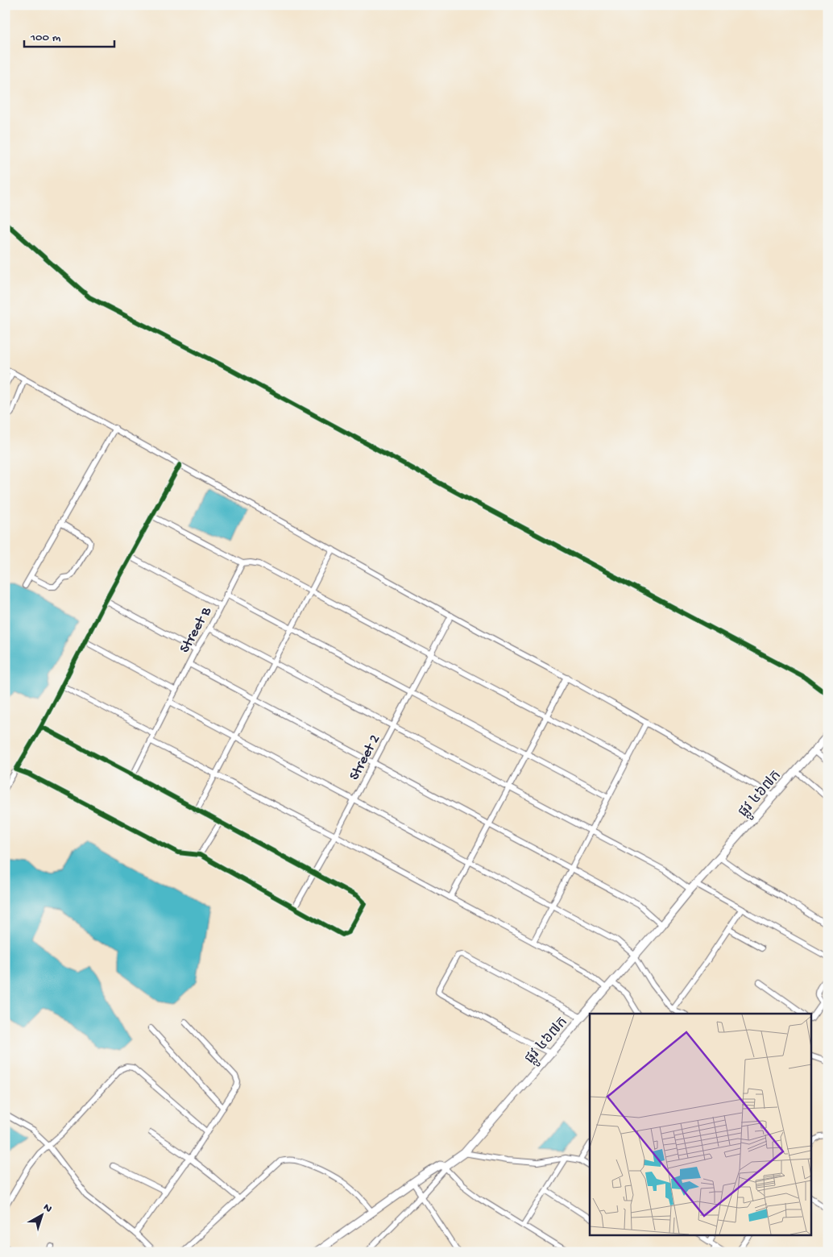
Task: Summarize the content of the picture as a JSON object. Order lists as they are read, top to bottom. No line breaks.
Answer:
{"streets":{"street":["Street B","Street 2","ផ្លូវ ៤៦៧ក"]},"scale_bar":"100 m","north":"top right"}
